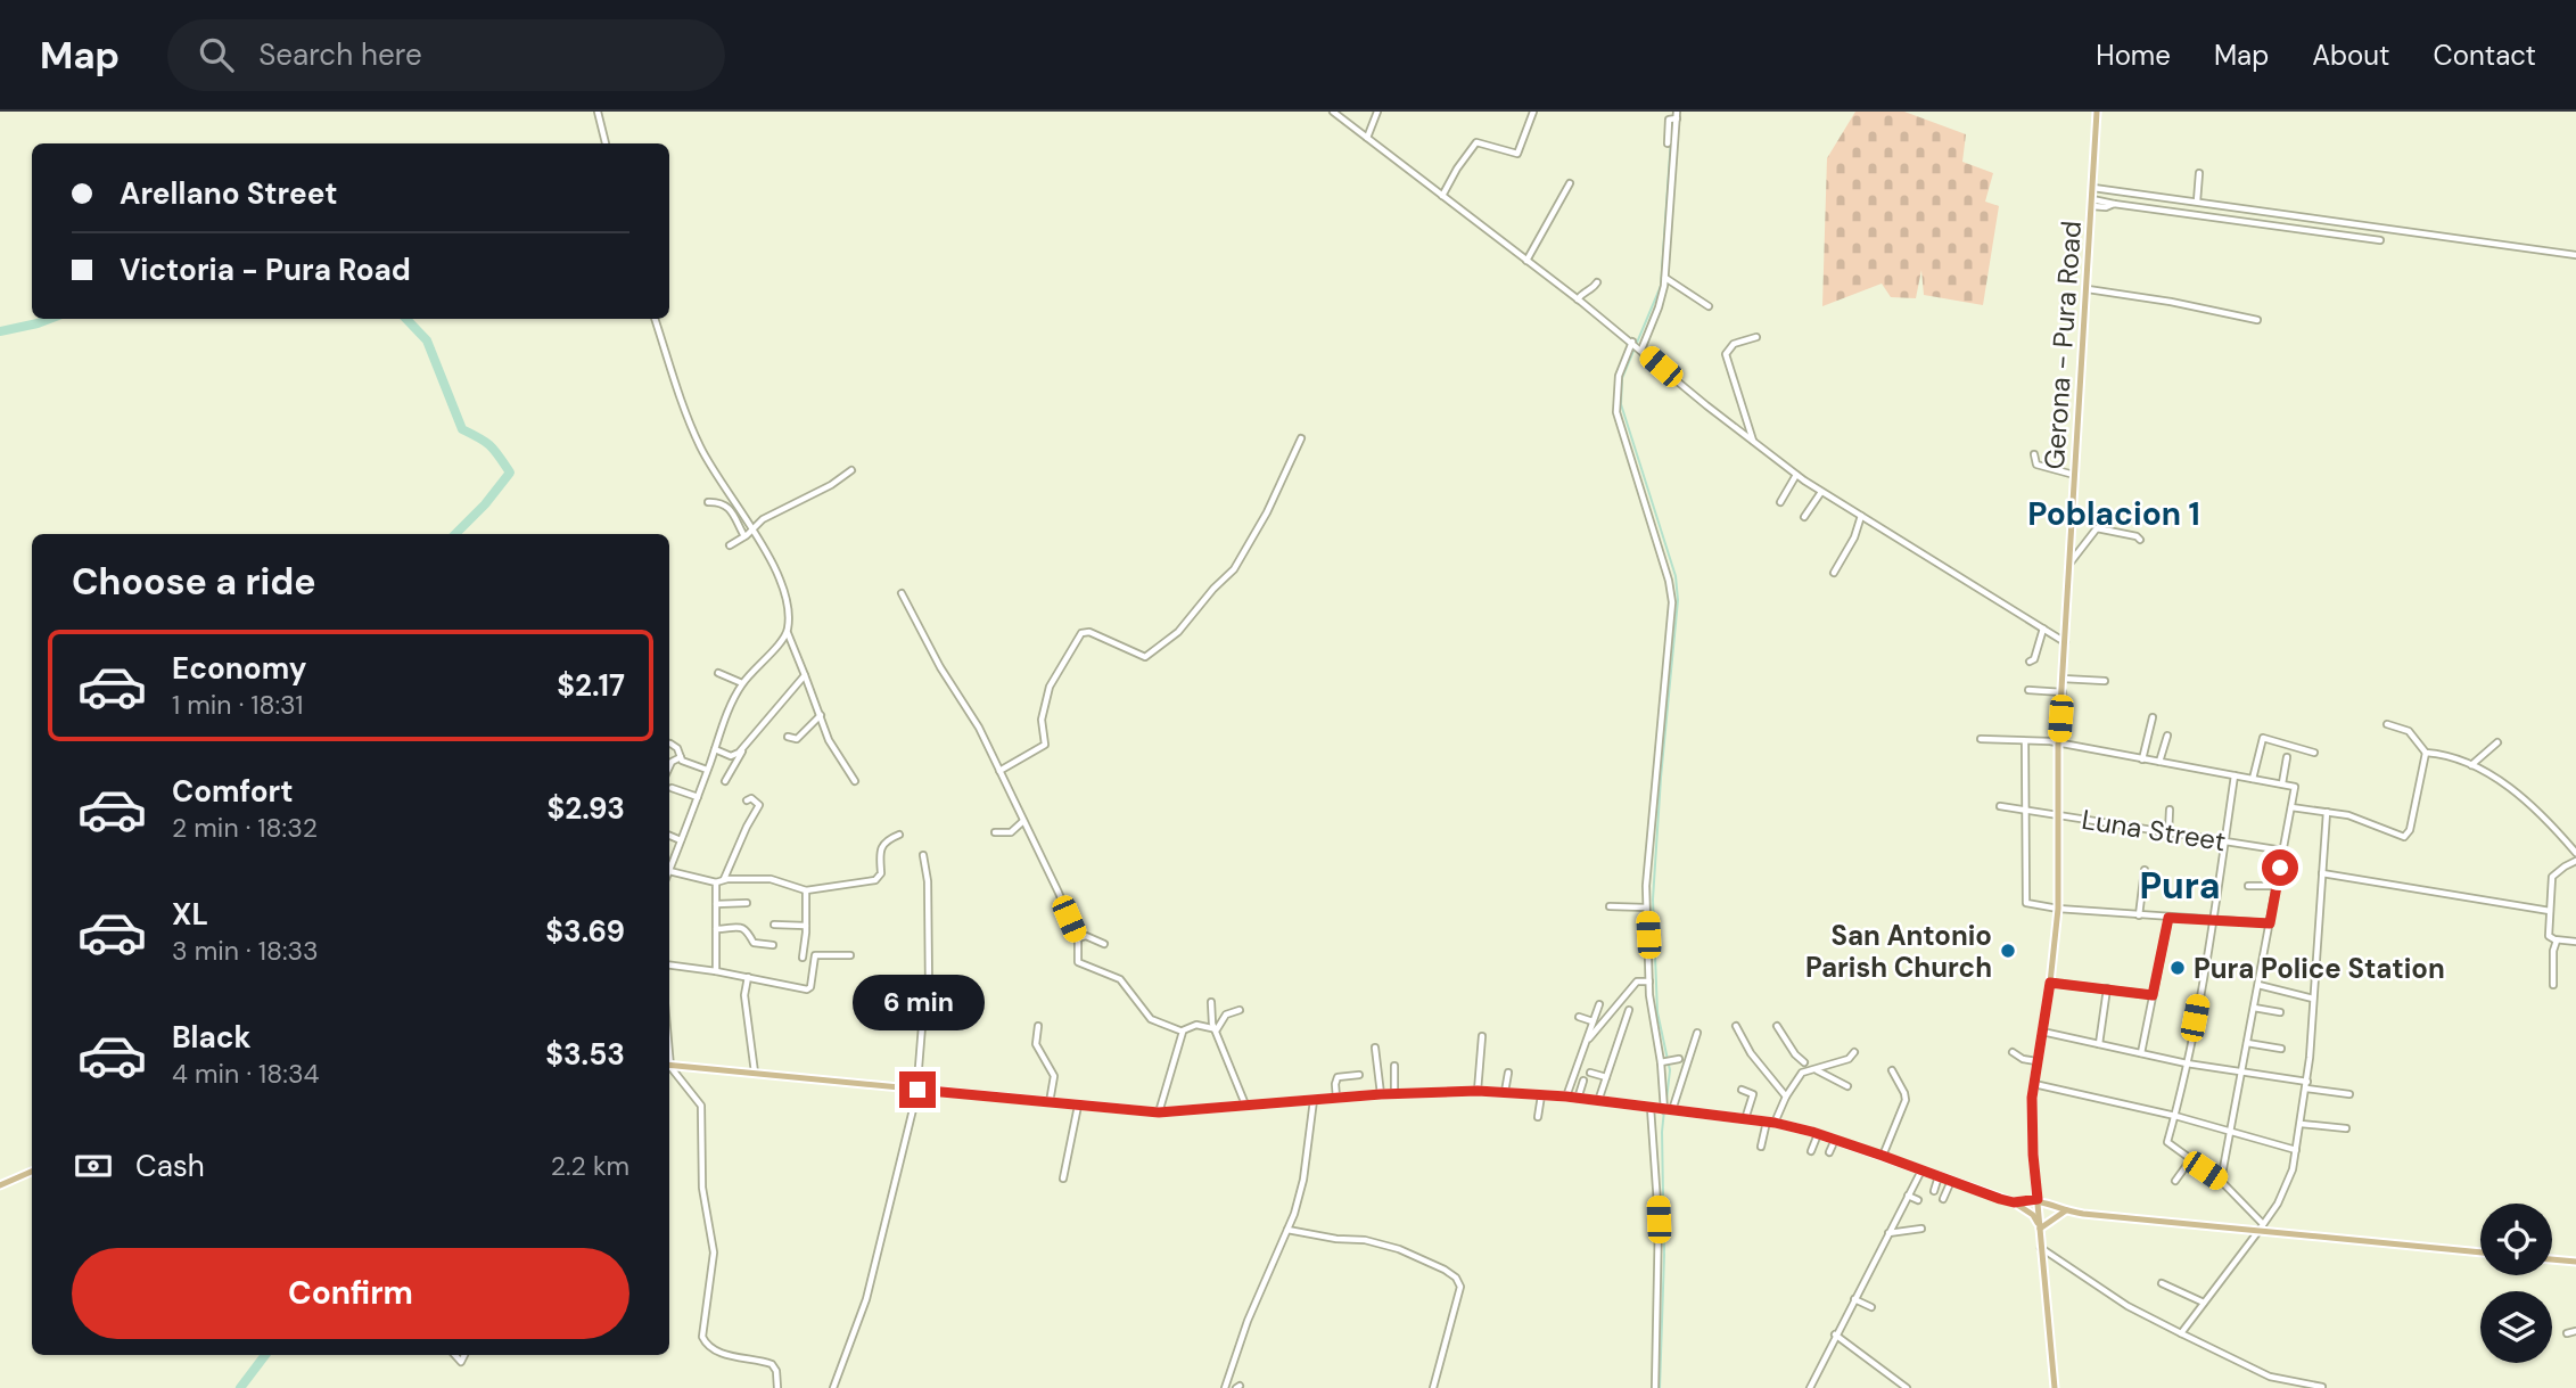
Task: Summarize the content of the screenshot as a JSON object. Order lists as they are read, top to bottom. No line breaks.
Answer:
{"streets":{"main road":["Gerona - Pura Road"],"street":["Luna Street"]},"crossings":[["Gerona - Pura Road","Luna Street"]],"districts":["Poblacion 1","Pura"],"places":["San Antonio Parish Church","Pura Police Station"],"page":{"header":"Map","search":"Search here","nav":["Home","Map","About","Contact"],"banner":["Arellano Street","Victoria - Pura Road"],"heading":"Choose a ride","list":[{"name":"Economy","note":"1 min · 18:31","value":"$2.17"},{"name":"Comfort","note":"2 min · 18:32","value":"$2.93"},{"name":"XL","note":"3 min · 18:33","value":"$3.69"},{"name":"Black","note":"4 min · 18:34","value":"$3.53"}],"bubble":"6 min","pay":["Cash","2.2 km"],"buttons":"Confirm"}}
